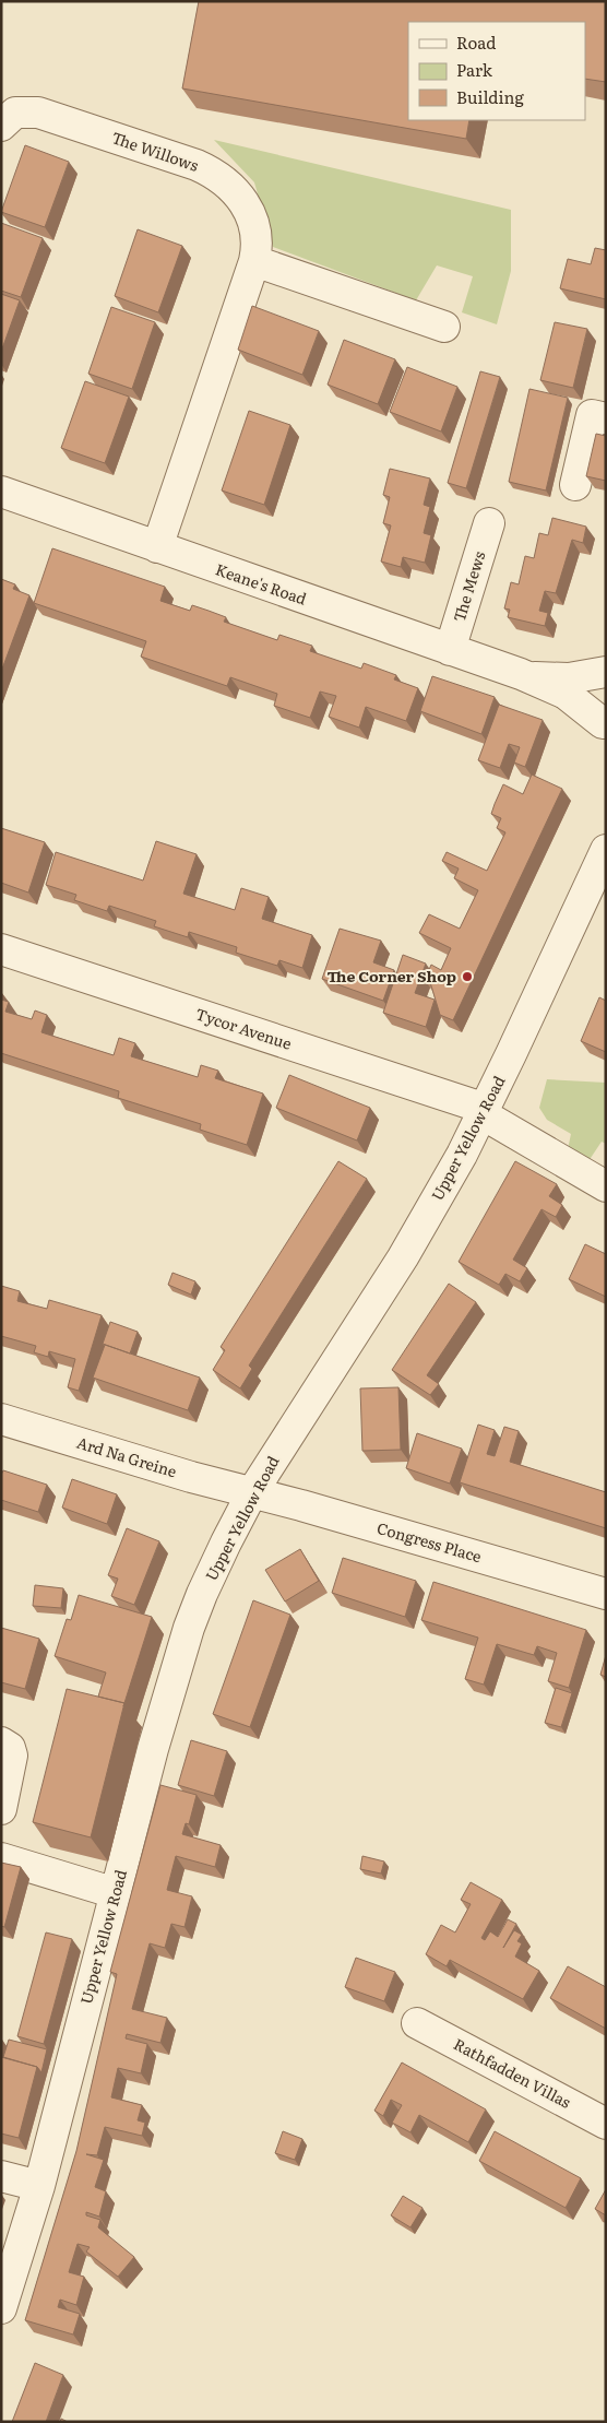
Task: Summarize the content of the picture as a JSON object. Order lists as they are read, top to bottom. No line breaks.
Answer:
{"streets":{"street":["The Willows","Keane's Road","The Mews","Tycor Avenue","Upper Yellow Road","Ard Na Greine","Congress Place","Rathfadden Villas"]},"crossings":[["The Willows","Keane's Road"],["Keane's Road","The Mews"],["Tycor Avenue","Upper Yellow Road"],["Upper Yellow Road","Ard Na Greine"],["Upper Yellow Road","Congress Place"],["Ard Na Greine","Congress Place"]],"places":["The Corner Shop"],"legend":["Road","Park","Building"]}
